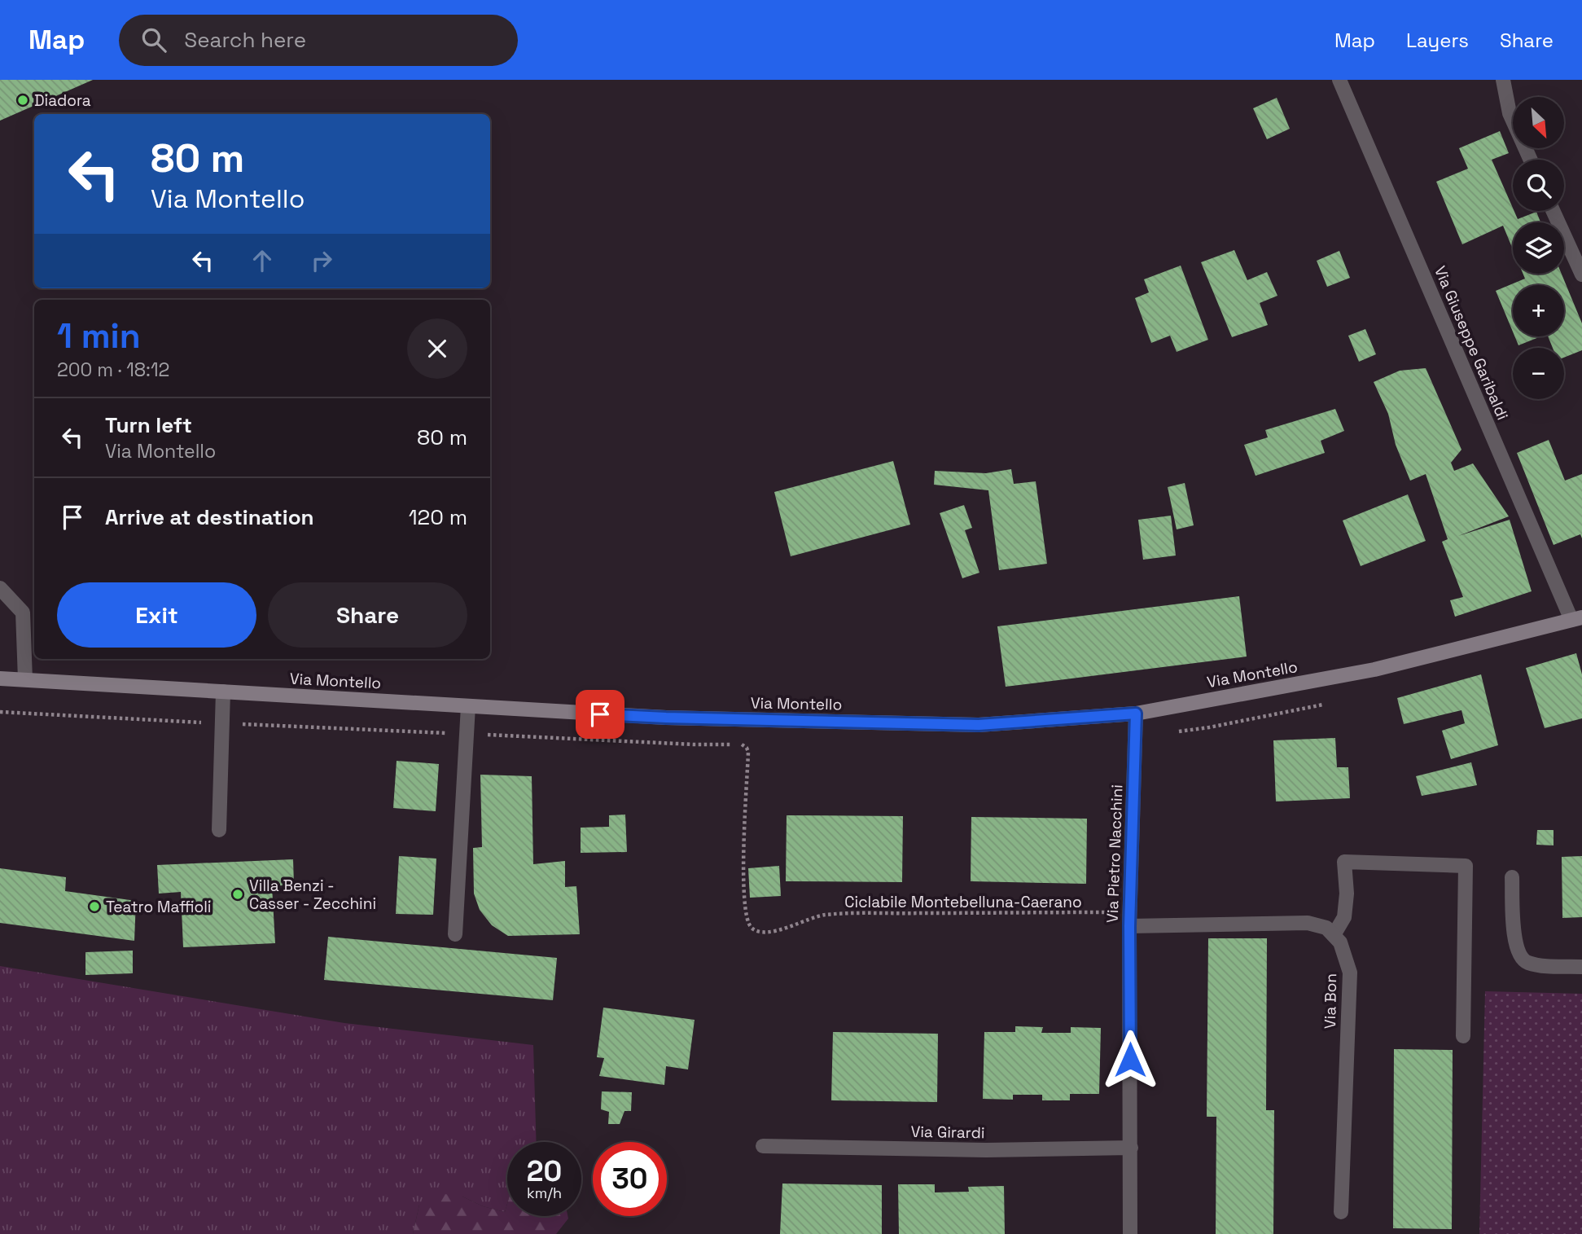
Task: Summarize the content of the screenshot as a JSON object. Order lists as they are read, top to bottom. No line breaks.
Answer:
{"streets":{"main road":["Via Montello"],"street":["Via Giuseppe Garibaldi","Via Pietro Nacchini","Via Bon","Via Girardi"],"path":["Ciclabile Montebelluna-Caerano"]},"crossings":[["Via Giuseppe Garibaldi","Via Montello"],["Via Montello","Via Pietro Nacchini"],["Via Pietro Nacchini","Ciclabile Montebelluna-Caerano"],["Via Pietro Nacchini","Via Girardi"]],"places":["Diadora","Villa Benzi - Casser - Zecchini","Teatro Maffioli"],"north":"bottom right","page":{"header":"Map","search":"Search here","nav":["Map","Layers","Share"],"map_buttons":["+","−"],"turn":["80 m","Via Montello"],"heading":["1 min","200 m · 18:12"],"list":[{"name":"Turn left","note":"Via Montello","value":"80 m"},{"name":"Arrive at destination","value":"120 m"}],"buttons":["Exit","Share"],"speed":"20 km/h","limit":"30"}}
